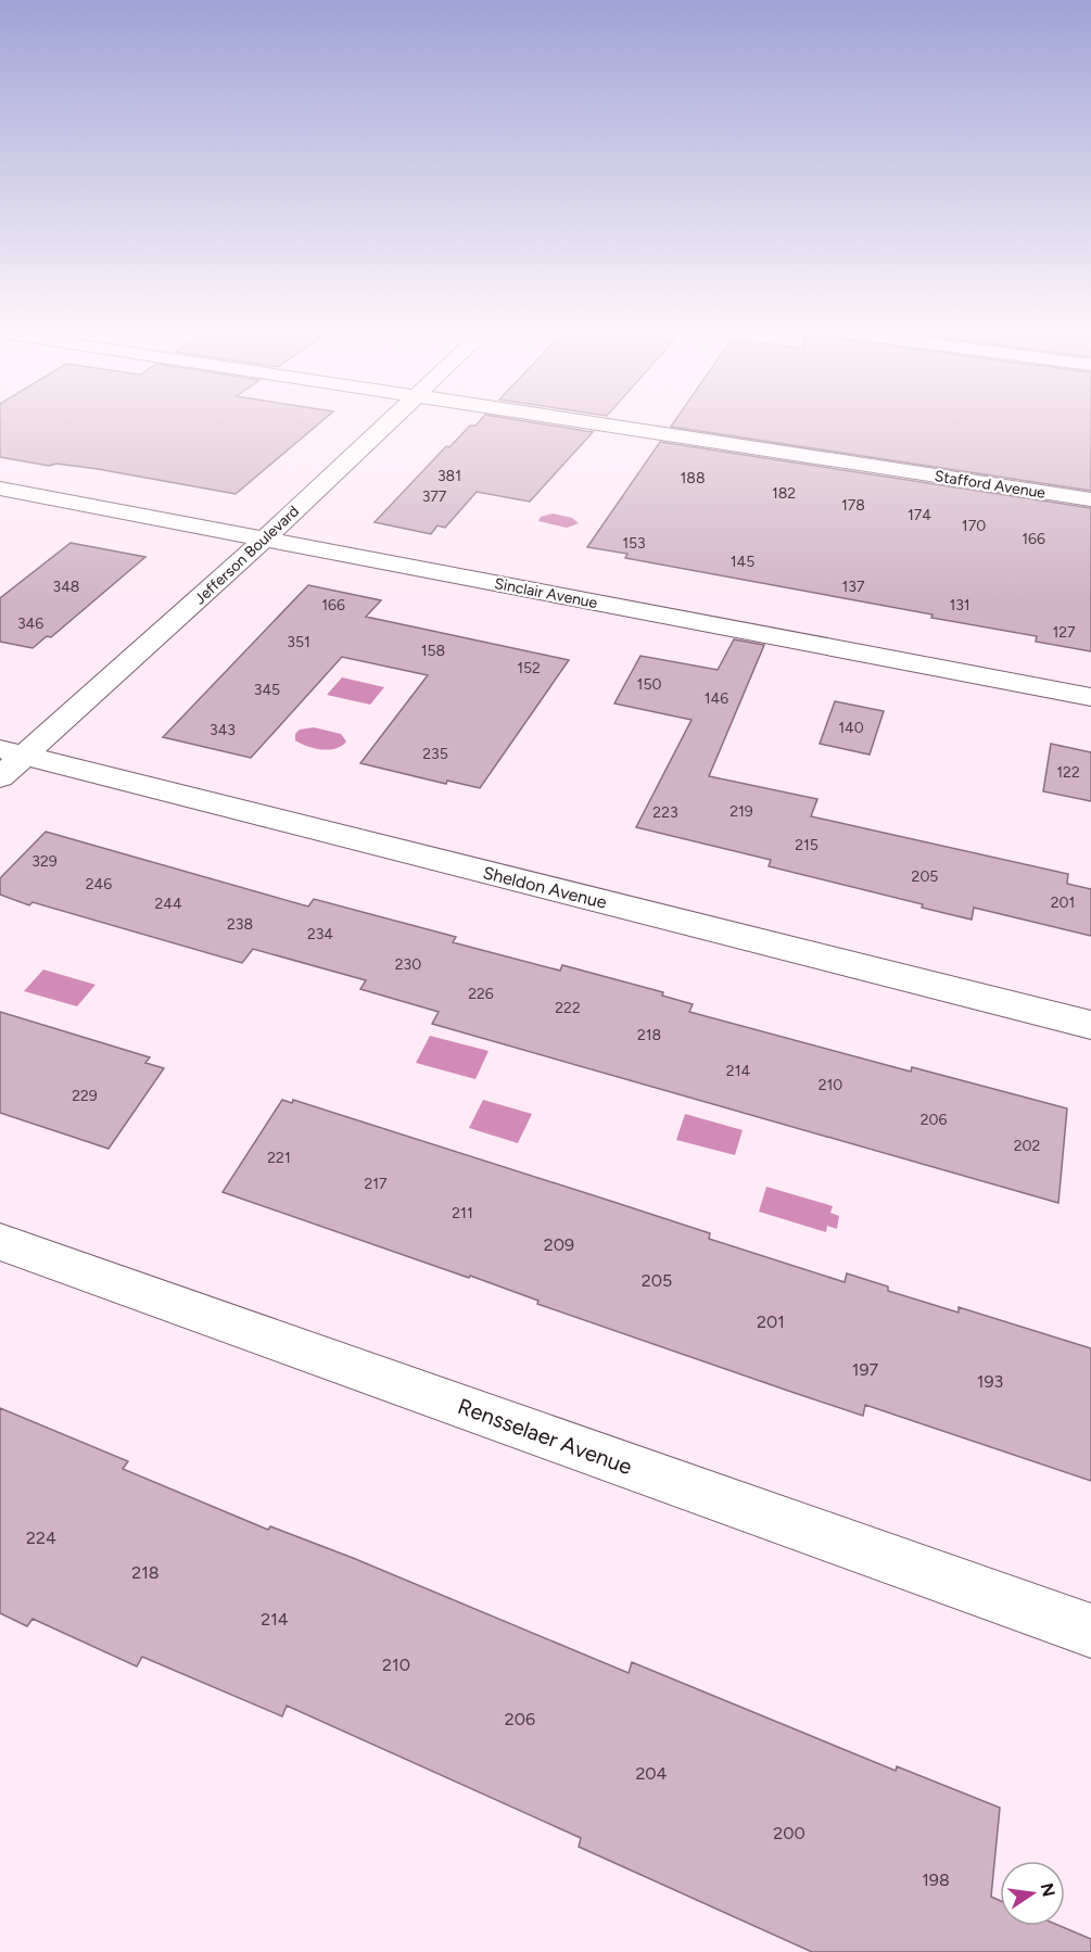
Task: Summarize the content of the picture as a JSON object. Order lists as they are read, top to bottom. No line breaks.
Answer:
{"streets":{"street":["Stafford Avenue","Jefferson Boulevard","Sinclair Avenue","Sheldon Avenue","Rensselaer Avenue"]},"crossings":[["Jefferson Boulevard","Sinclair Avenue"],["Jefferson Boulevard","Sheldon Avenue"]],"house_numbers":["381","188","182","377","178","174","170","166","153","145","348","137","166","131","346","127","351","158","152","150","345","146","140","343","235","122","219","223","215","329","205","246","201","244","238","234","230","226","222","218","214","210","229","206","202","221","217","211","209","205","201","197","193","224","218","214","210","206","204","200","198"],"north":"right"}
